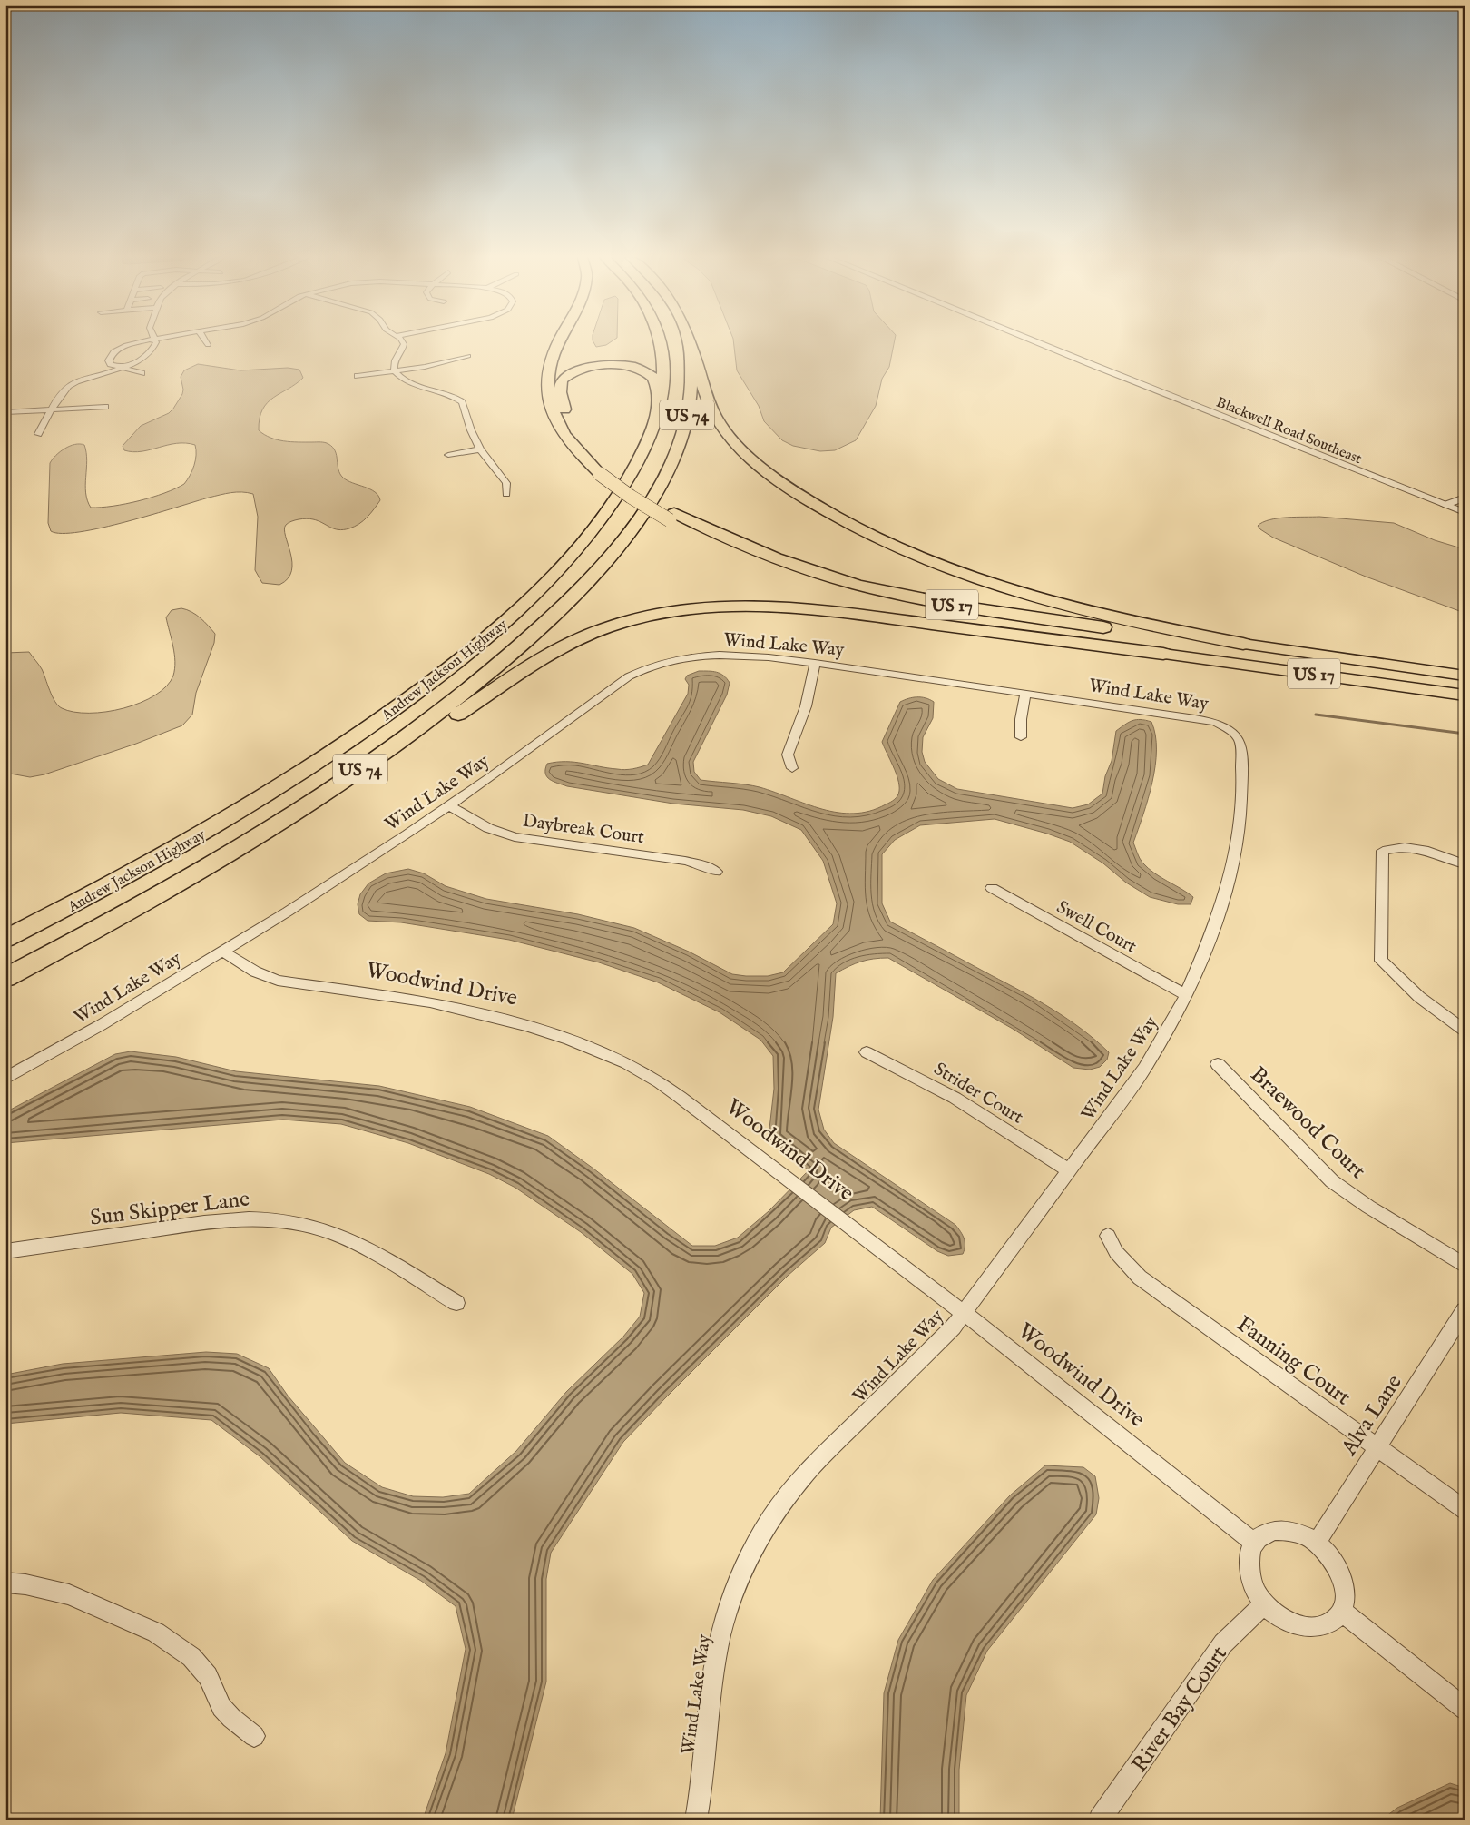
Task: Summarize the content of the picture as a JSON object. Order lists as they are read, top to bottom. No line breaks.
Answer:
{"streets":{"highway":["US 74","US 17","Andrew Jackson Highway"],"street":["Blackwell Road Southeast","Wind Lake Way","Daybreak Court","Swell Court","Woodwind Drive","Strider Court","Braewood Court","Sun Skipper Lane","Fanning Court","Alva Lane","River Bay Court"]},"crossings":[["Wind Lake Way","Daybreak Court"],["Wind Lake Way","Swell Court"],["Wind Lake Way","Woodwind Drive"],["Wind Lake Way","Strider Court"],["Woodwind Drive","Alva Lane"],["Woodwind Drive","River Bay Court"],["Fanning Court","Alva Lane"],["Alva Lane","River Bay Court"]]}
